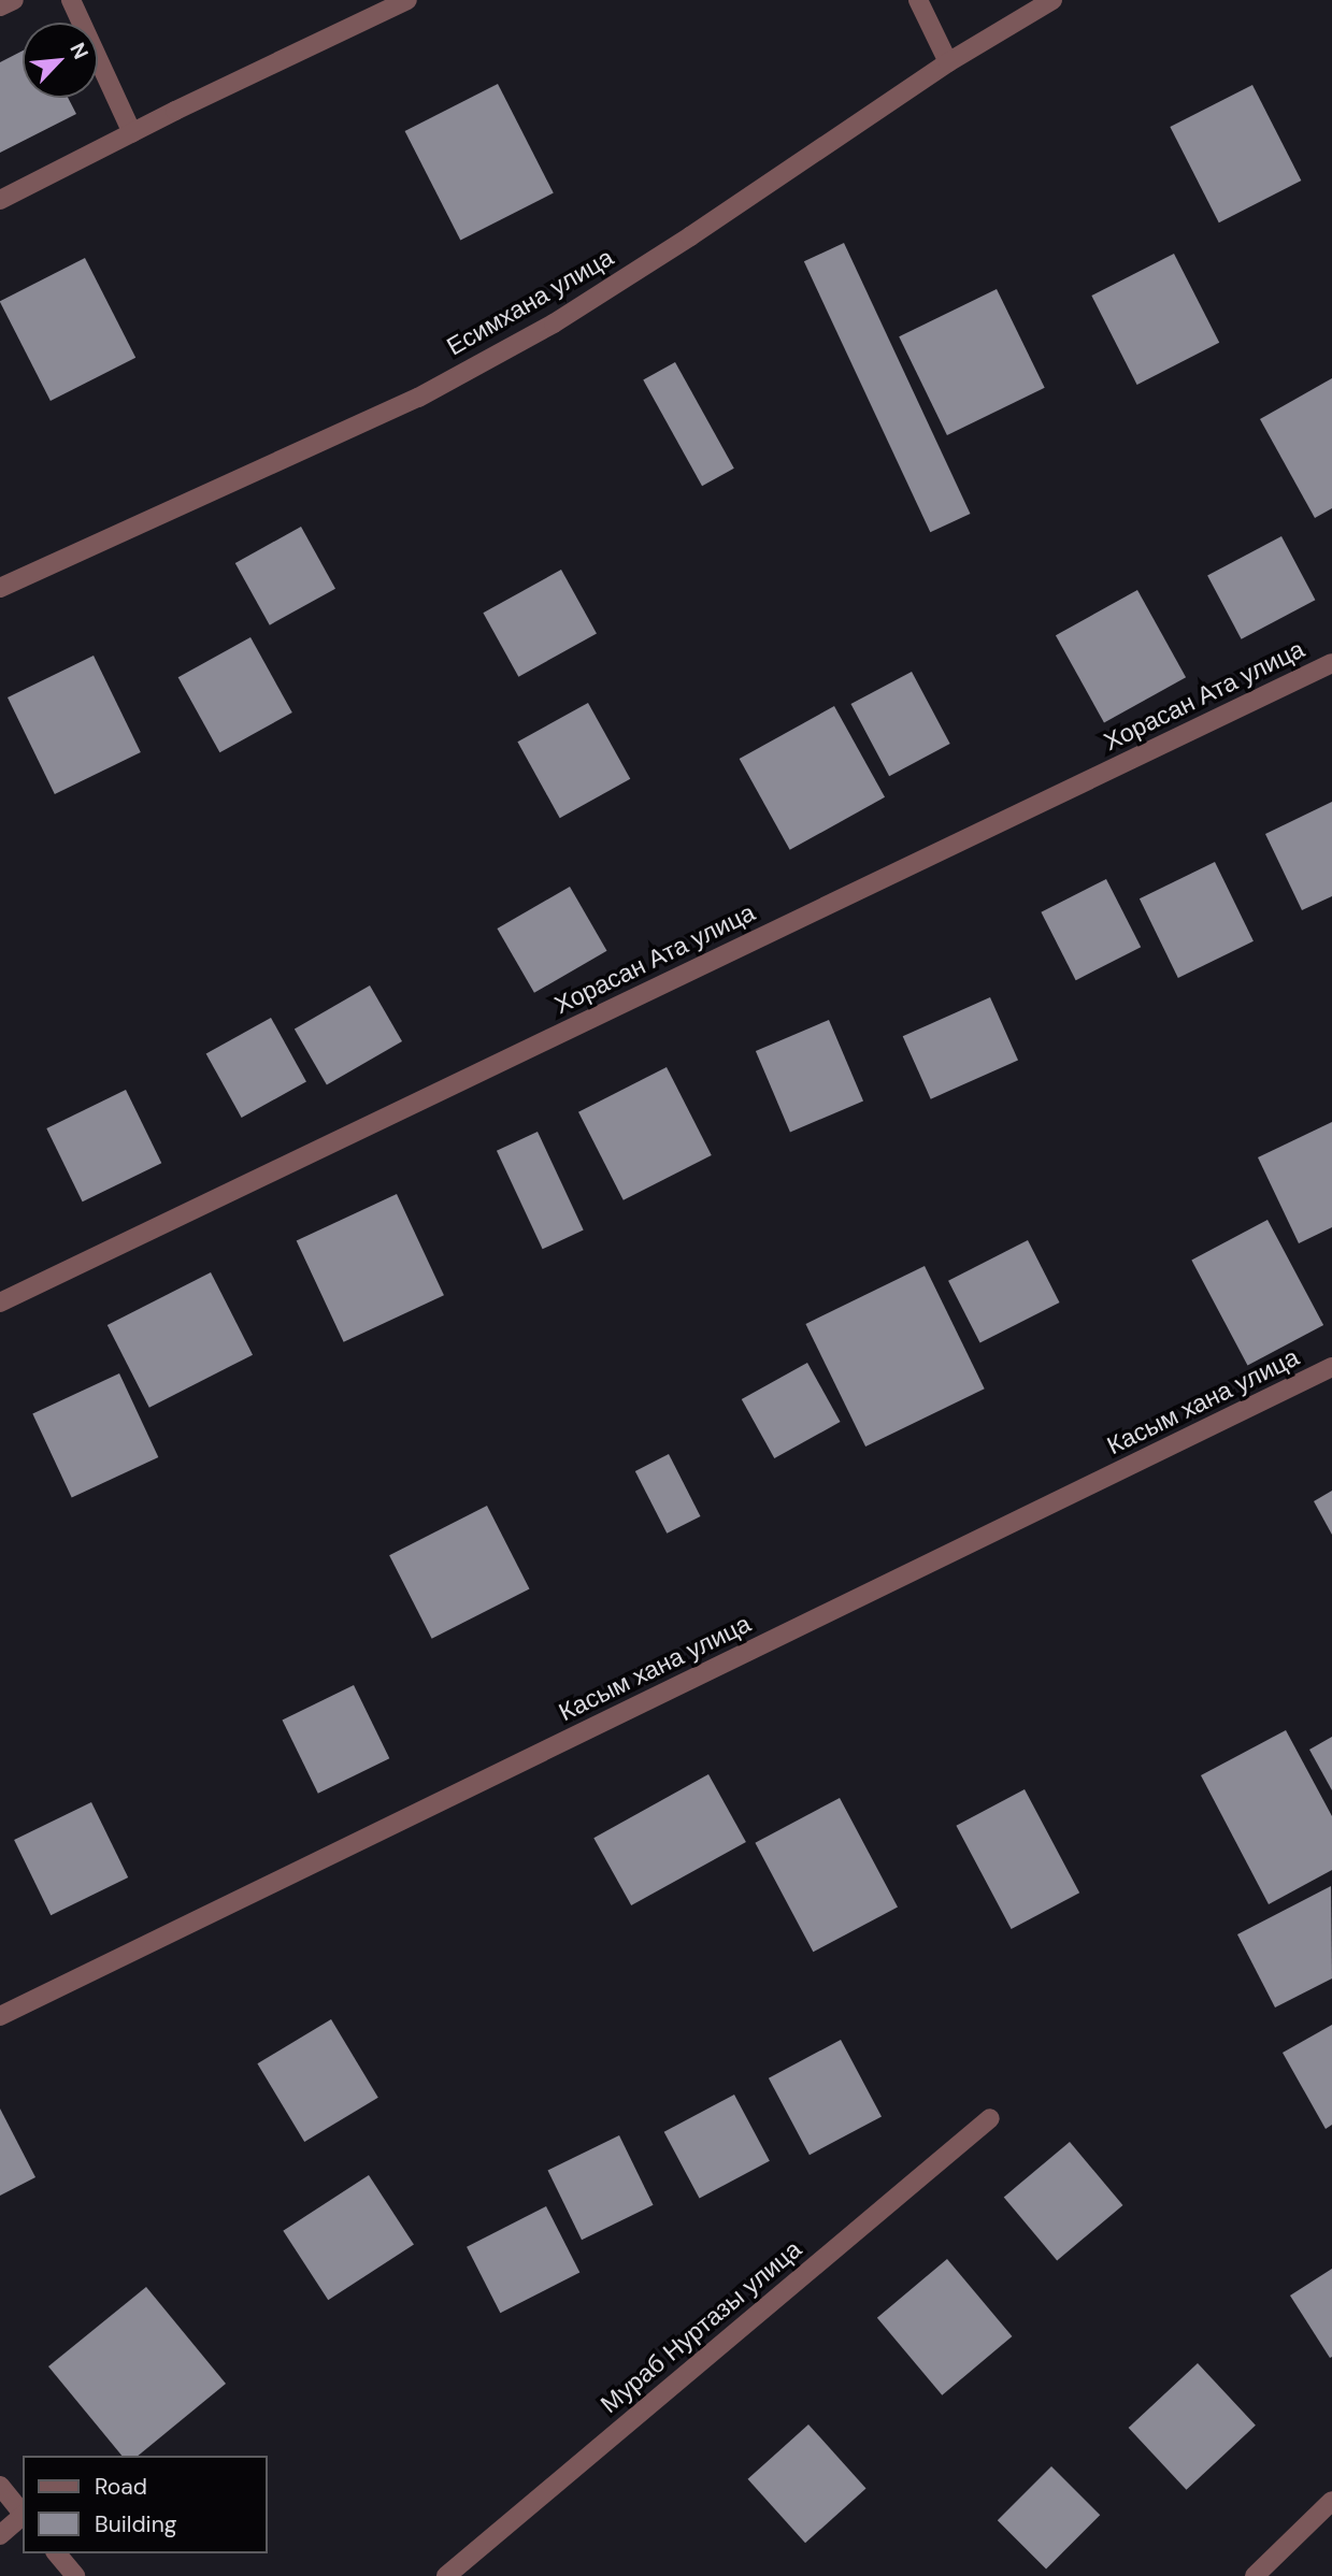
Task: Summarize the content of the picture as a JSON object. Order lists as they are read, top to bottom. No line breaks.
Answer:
{"streets":{"street":["Есимхана улица","Хорасан Ата улица","Касым хана улица","Мураб Нуртазы улица"]},"legend":["Road","Building"],"north":"top right"}
